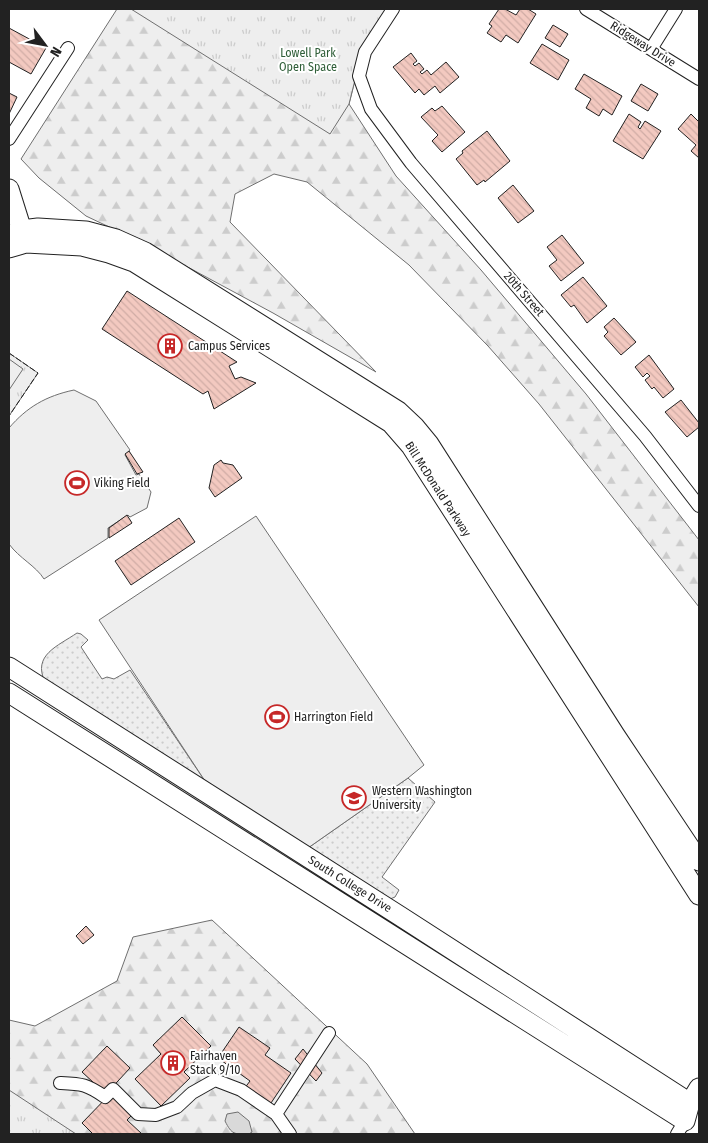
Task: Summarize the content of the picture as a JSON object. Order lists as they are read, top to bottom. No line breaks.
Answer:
{"streets":{"main road":["Bill McDonald Parkway","South College Drive"],"street":["Ridgeway Drive","20th Street"]},"parks":["Lowell Park Open Space"],"places":{"building":["Campus Services","Fairhaven Stack 9/10"],"sports":["Viking Field","Harrington Field"],"school or university":["Western Washington University"]},"north":"bottom right"}
